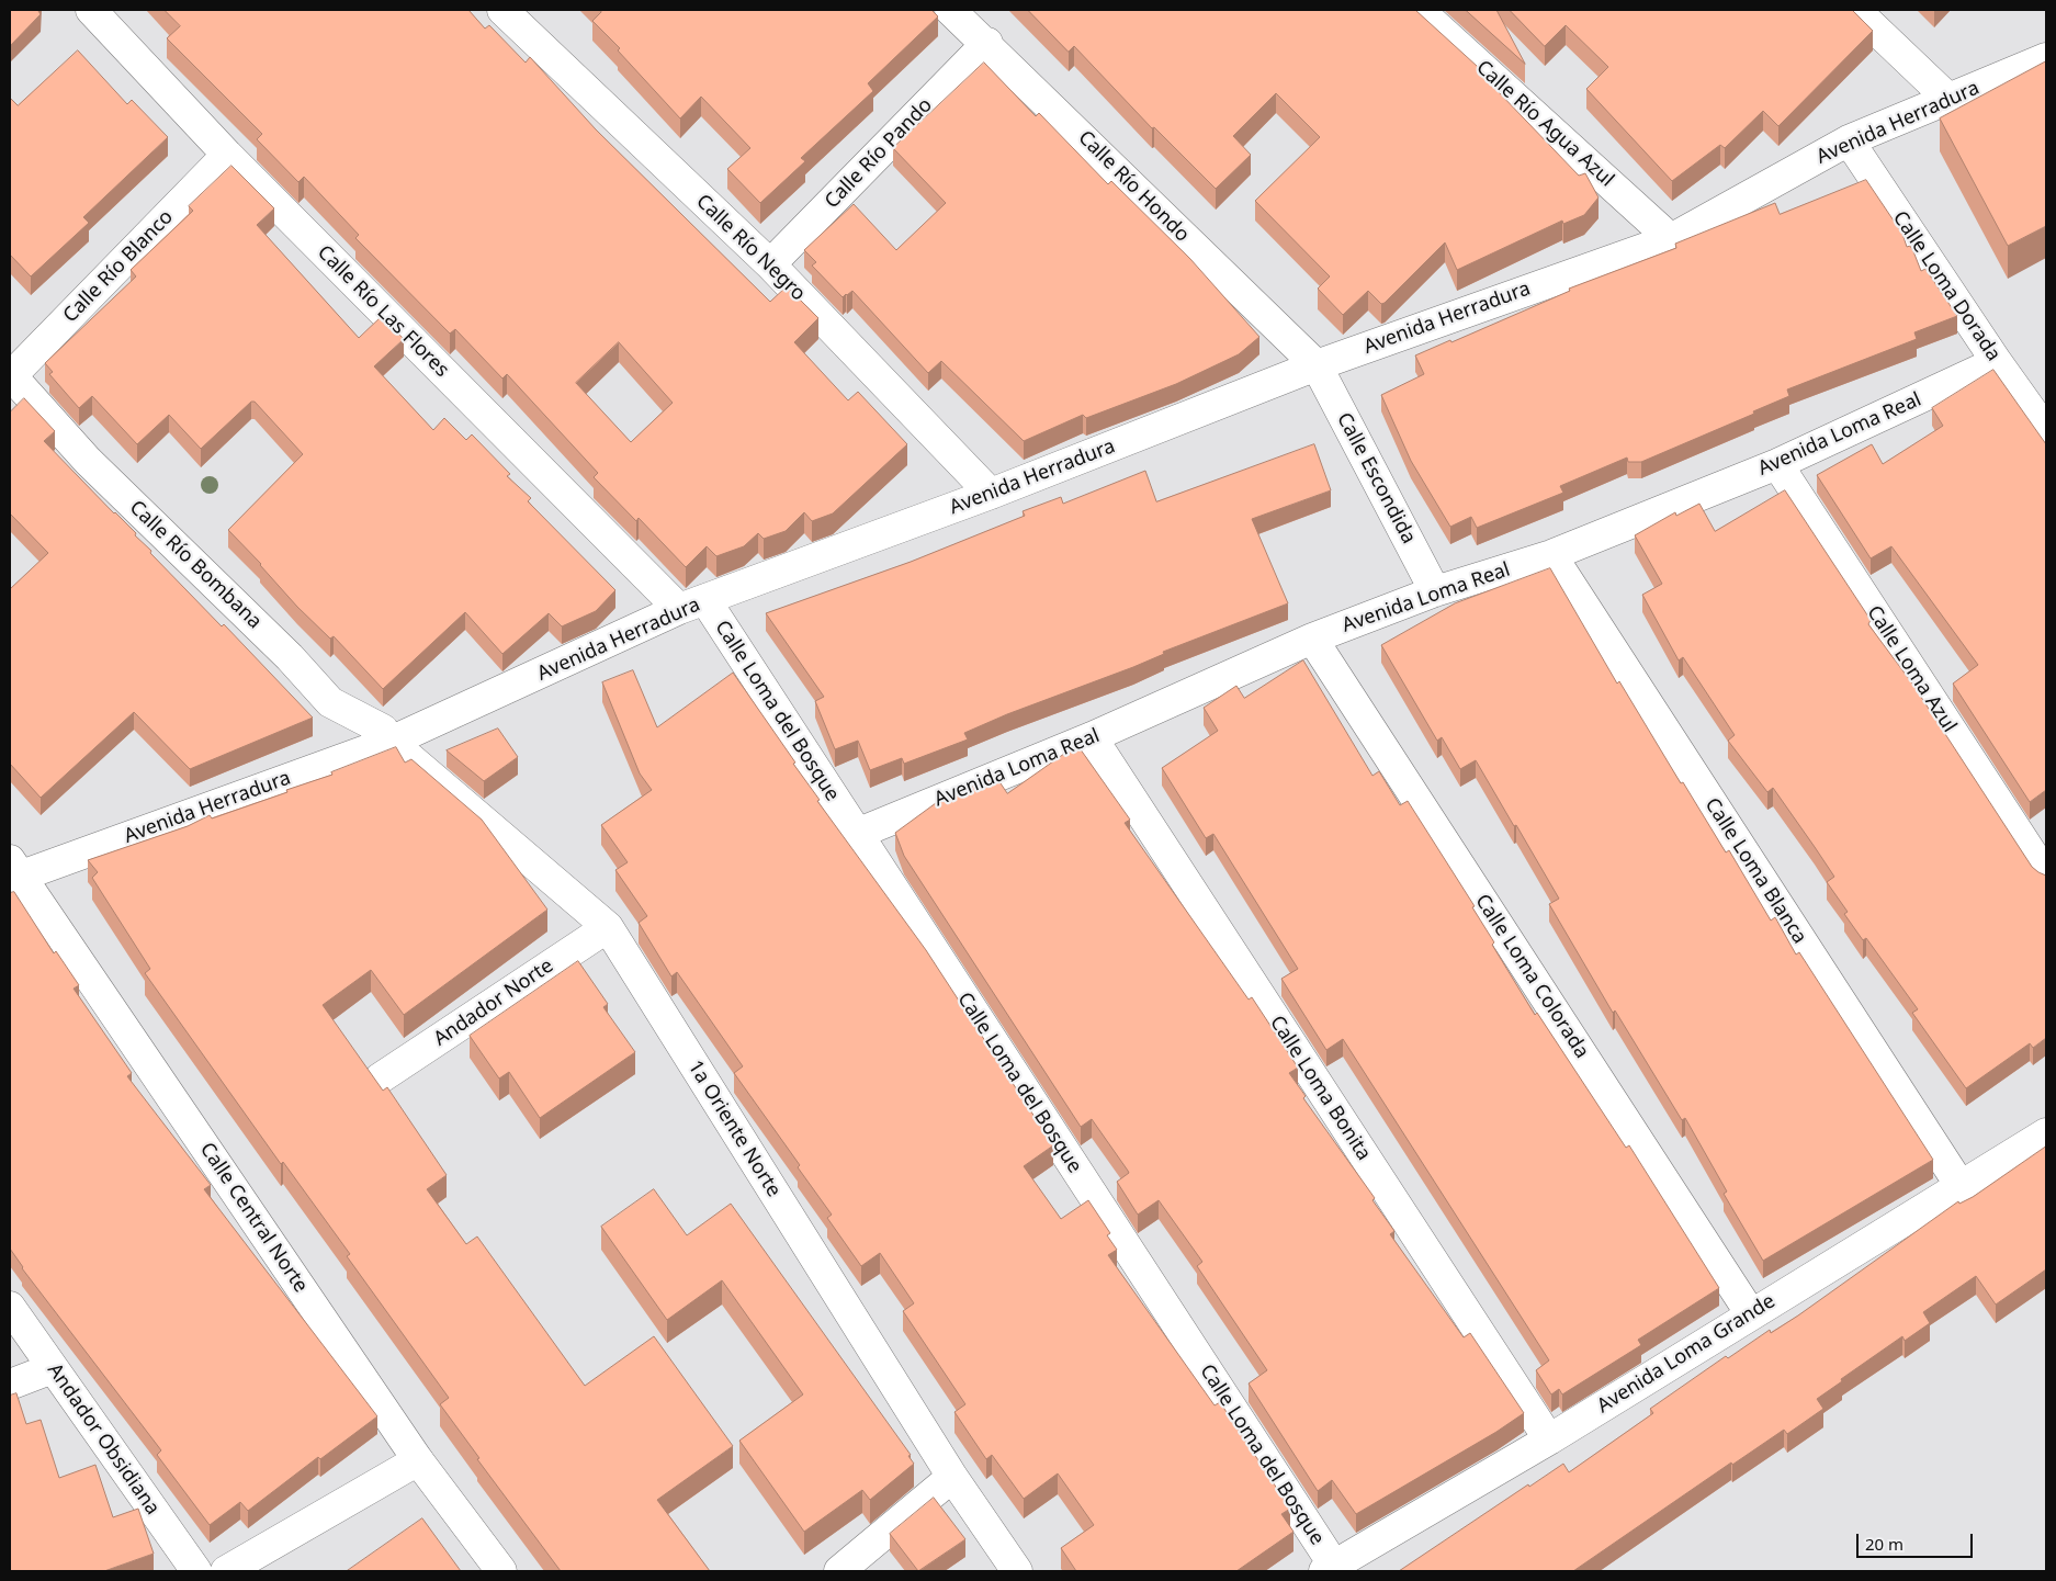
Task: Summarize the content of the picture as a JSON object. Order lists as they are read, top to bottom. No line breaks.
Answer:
{"streets":{"street":["Avenida Herradura","Calle Río Agua Azul","Calle Río Pando","Calle Río Hondo","Calle Río Negro","Calle Río Blanco","Calle Loma Dorada","Calle Río Las Flores","Avenida Loma Real","Calle Escondida","Calle Río Bombana","Calle Loma Azul","Calle Loma del Bosque","Calle Loma Blanca","Calle Loma Colorada","Andador Norte","Calle Loma Bonita","1a Oriente Norte","Calle Central Norte","Avenida Loma Grande","Andador Obsidiana"]},"crossings":[["Avenida Herradura","Calle Río Agua Azul"],["Avenida Herradura","Calle Río Hondo"],["Avenida Herradura","Calle Río Negro"],["Avenida Herradura","Calle Loma Dorada"],["Avenida Herradura","Calle Río Las Flores"],["Avenida Herradura","Calle Escondida"],["Avenida Herradura","Calle Río Bombana"],["Avenida Herradura","Calle Loma del Bosque"],["Avenida Herradura","1a Oriente Norte"],["Avenida Herradura","Calle Central Norte"],["Calle Río Pando","Calle Río Hondo"],["Calle Río Pando","Calle Río Negro"],["Calle Río Hondo","Calle Escondida"],["Calle Río Blanco","Calle Río Las Flores"],["Calle Río Blanco","Calle Río Bombana"],["Calle Loma Dorada","Avenida Loma Real"],["Calle Río Las Flores","Calle Loma del Bosque"],["Avenida Loma Real","Calle Escondida"],["Avenida Loma Real","Calle Loma Azul"],["Avenida Loma Real","Calle Loma del Bosque"],["Avenida Loma Real","Calle Loma Blanca"],["Avenida Loma Real","Calle Loma Colorada"],["Avenida Loma Real","Calle Loma Bonita"],["Calle Río Bombana","1a Oriente Norte"],["Calle Loma del Bosque","Avenida Loma Grande"],["Calle Loma Blanca","Avenida Loma Grande"],["Calle Loma Colorada","Avenida Loma Grande"],["Andador Norte","1a Oriente Norte"],["Calle Loma Bonita","Avenida Loma Grande"]],"scale_bar":"20 m"}
